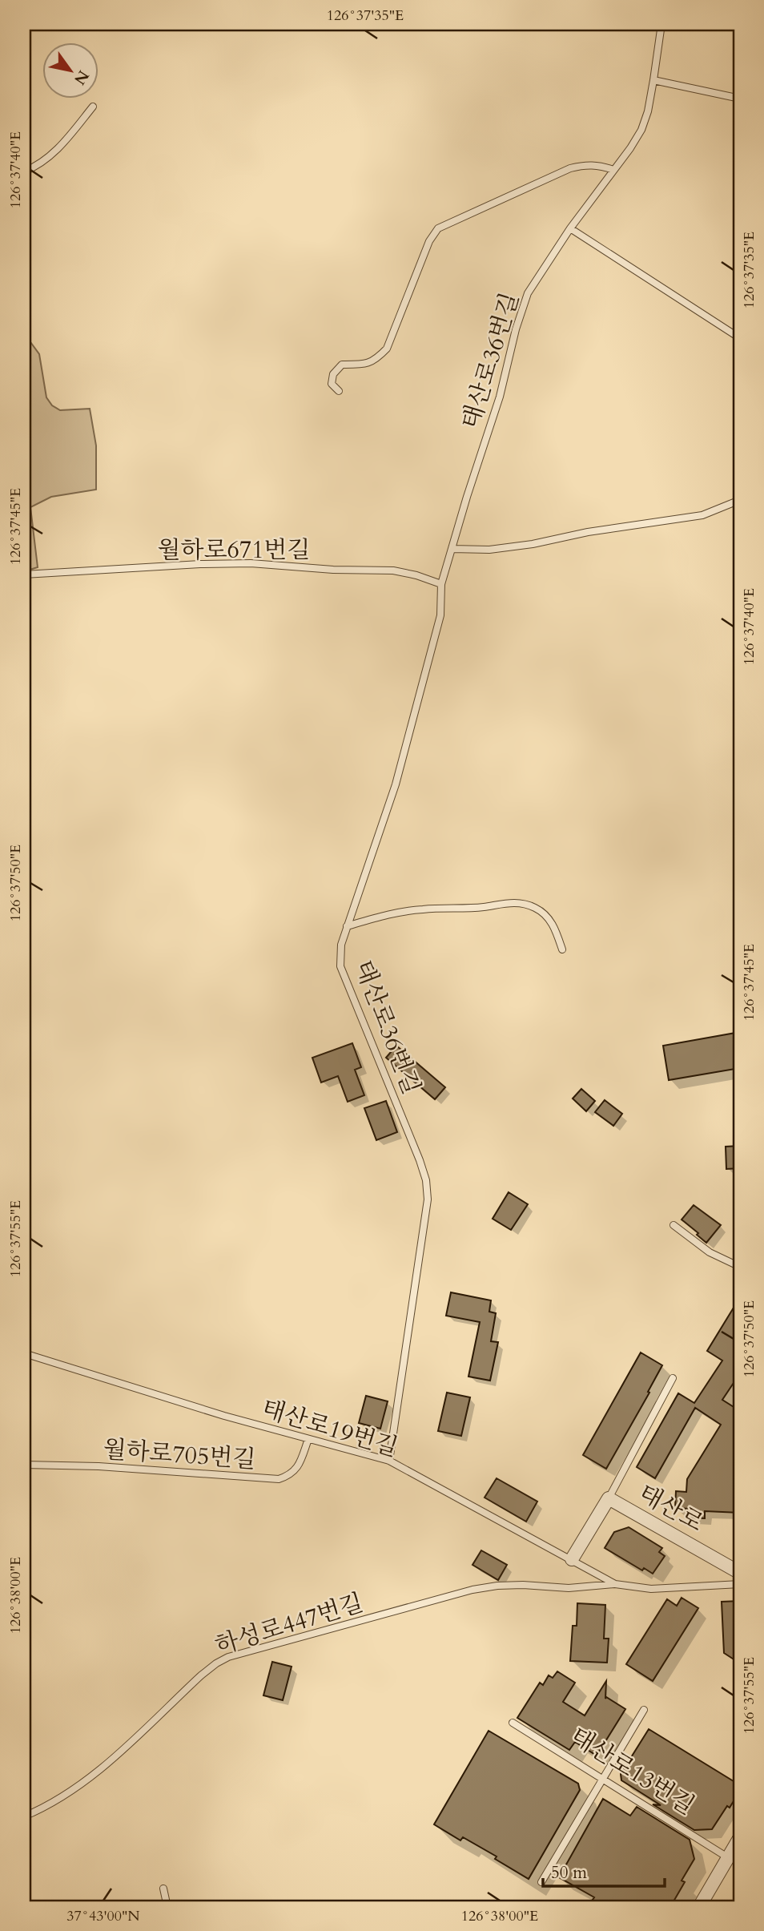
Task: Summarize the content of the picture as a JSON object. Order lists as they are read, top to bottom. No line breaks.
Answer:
{"streets":{"street":["태산로"],"lane":["태산로36번길","월하로671번길","태산로19번길","월하로705번길","하성로447번길","태산로13번길"]},"crossings":[["태산로36번길","월하로671번길"],["태산로36번길","태산로19번길"],["태산로19번길","월하로705번길"],["태산로19번길","하성로447번길"]],"scale_bar":"50 m","north":"bottom right","coordinates":["126°37'35\"E","126°37'40\"E","126°37'45\"E","126°37'50\"E","126°37'55\"E","126°38'00\"E","37°43'00\"N"]}
